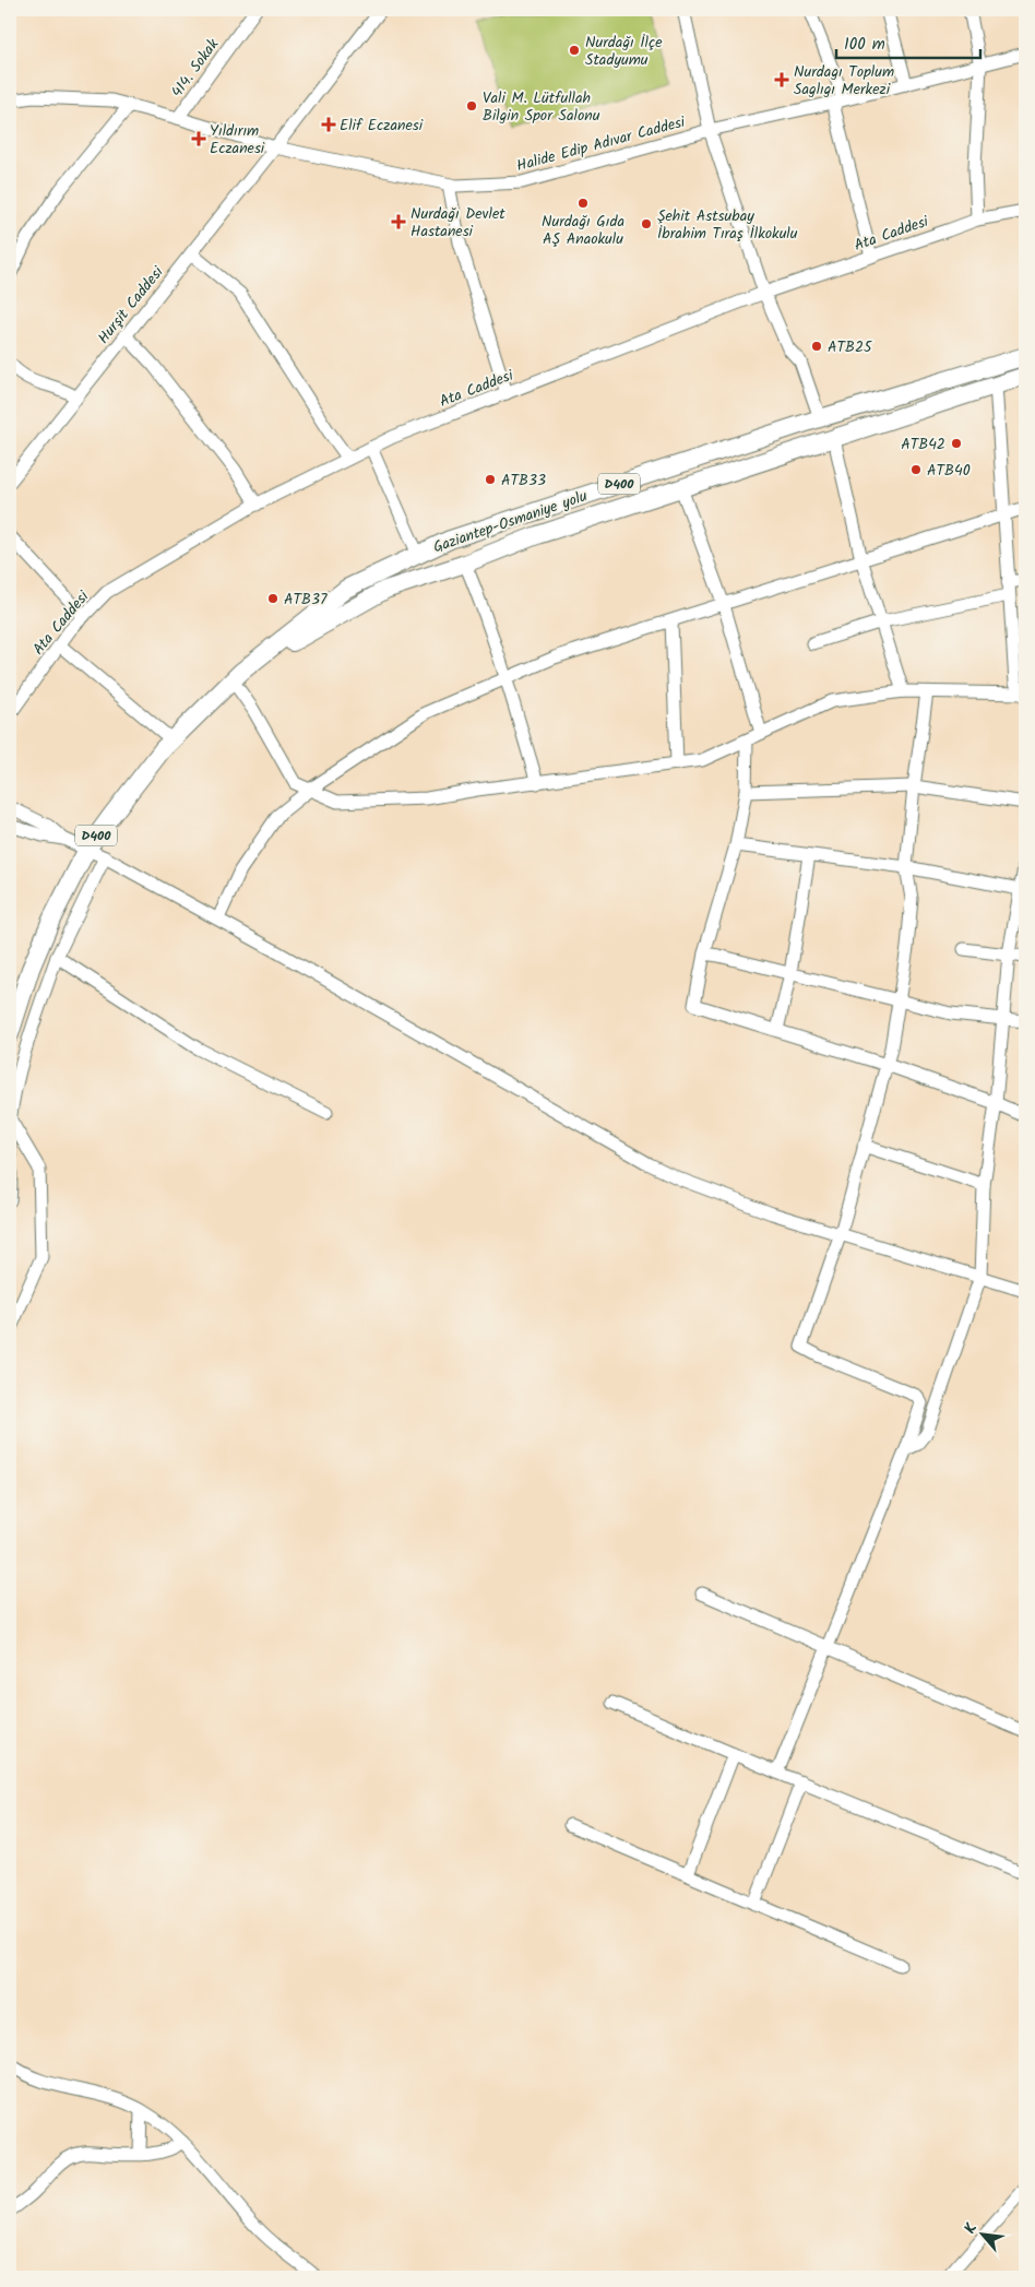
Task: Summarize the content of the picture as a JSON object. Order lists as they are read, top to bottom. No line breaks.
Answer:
{"streets":{"highway":["D400","Gaziantep-Osmaniye yolu"],"street":["414. Sokak","Halide Edip Adıvar Caddesi","Ata Caddesi","Hurşit Caddesi"]},"crossings":[["414. Sokak","Halide Edip Adıvar Caddesi"],["Halide Edip Adıvar Caddesi","Hurşit Caddesi"]],"places":{"other":["Nurdağı İlçe Stadyumu","Vali M. Lütfullah Bilgin Spor Salonu","Nurdağı Gıda AŞ Anaokulu","Şehit Astsubay İbrahim Tıraş İlkokulu","ATB25","ATB42","ATB40","ATB33","ATB37"],"health":["Nurdagı Toplum Saglıgı Merkezi","Elif Eczanesi","Yıldırım Eczanesi","Nurdağı Devlet Hastanesi"]},"scale_bar":"100 m","north":"top left"}
